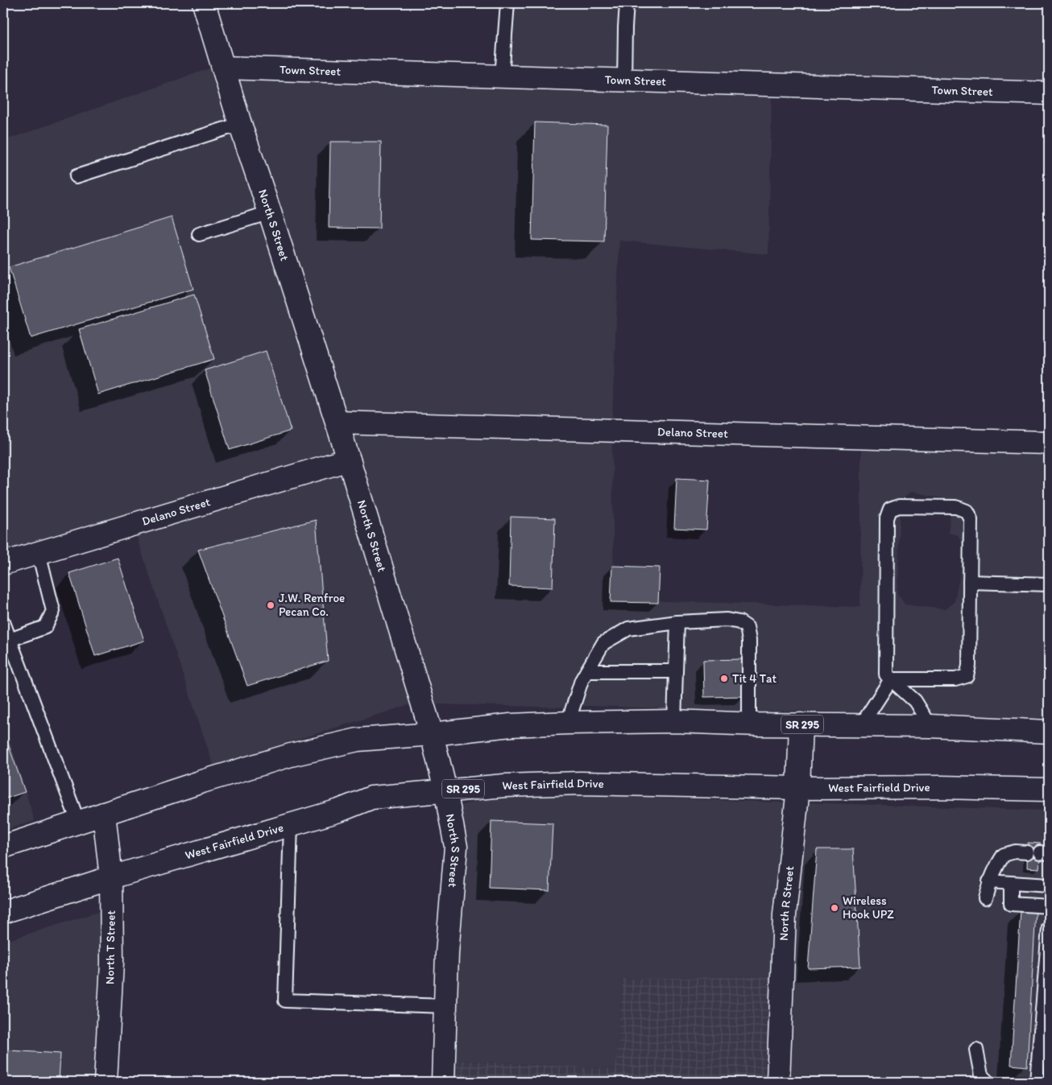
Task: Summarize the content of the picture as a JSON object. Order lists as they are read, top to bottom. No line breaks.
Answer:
{"streets":{"street":["Town Street","North S Street","Delano Street","SR 295","West Fairfield Drive","North R Street","North T Street"]},"crossings":[["Town Street","North S Street"],["North S Street","Delano Street"],["North S Street","SR 295"],["North S Street","West Fairfield Drive"],["SR 295","North R Street"],["SR 295","North T Street"],["West Fairfield Drive","North R Street"],["West Fairfield Drive","North T Street"]],"places":["J.W. Renfroe Pecan Co.","Tit 4 Tat","Wireless Hook UPZ"]}
